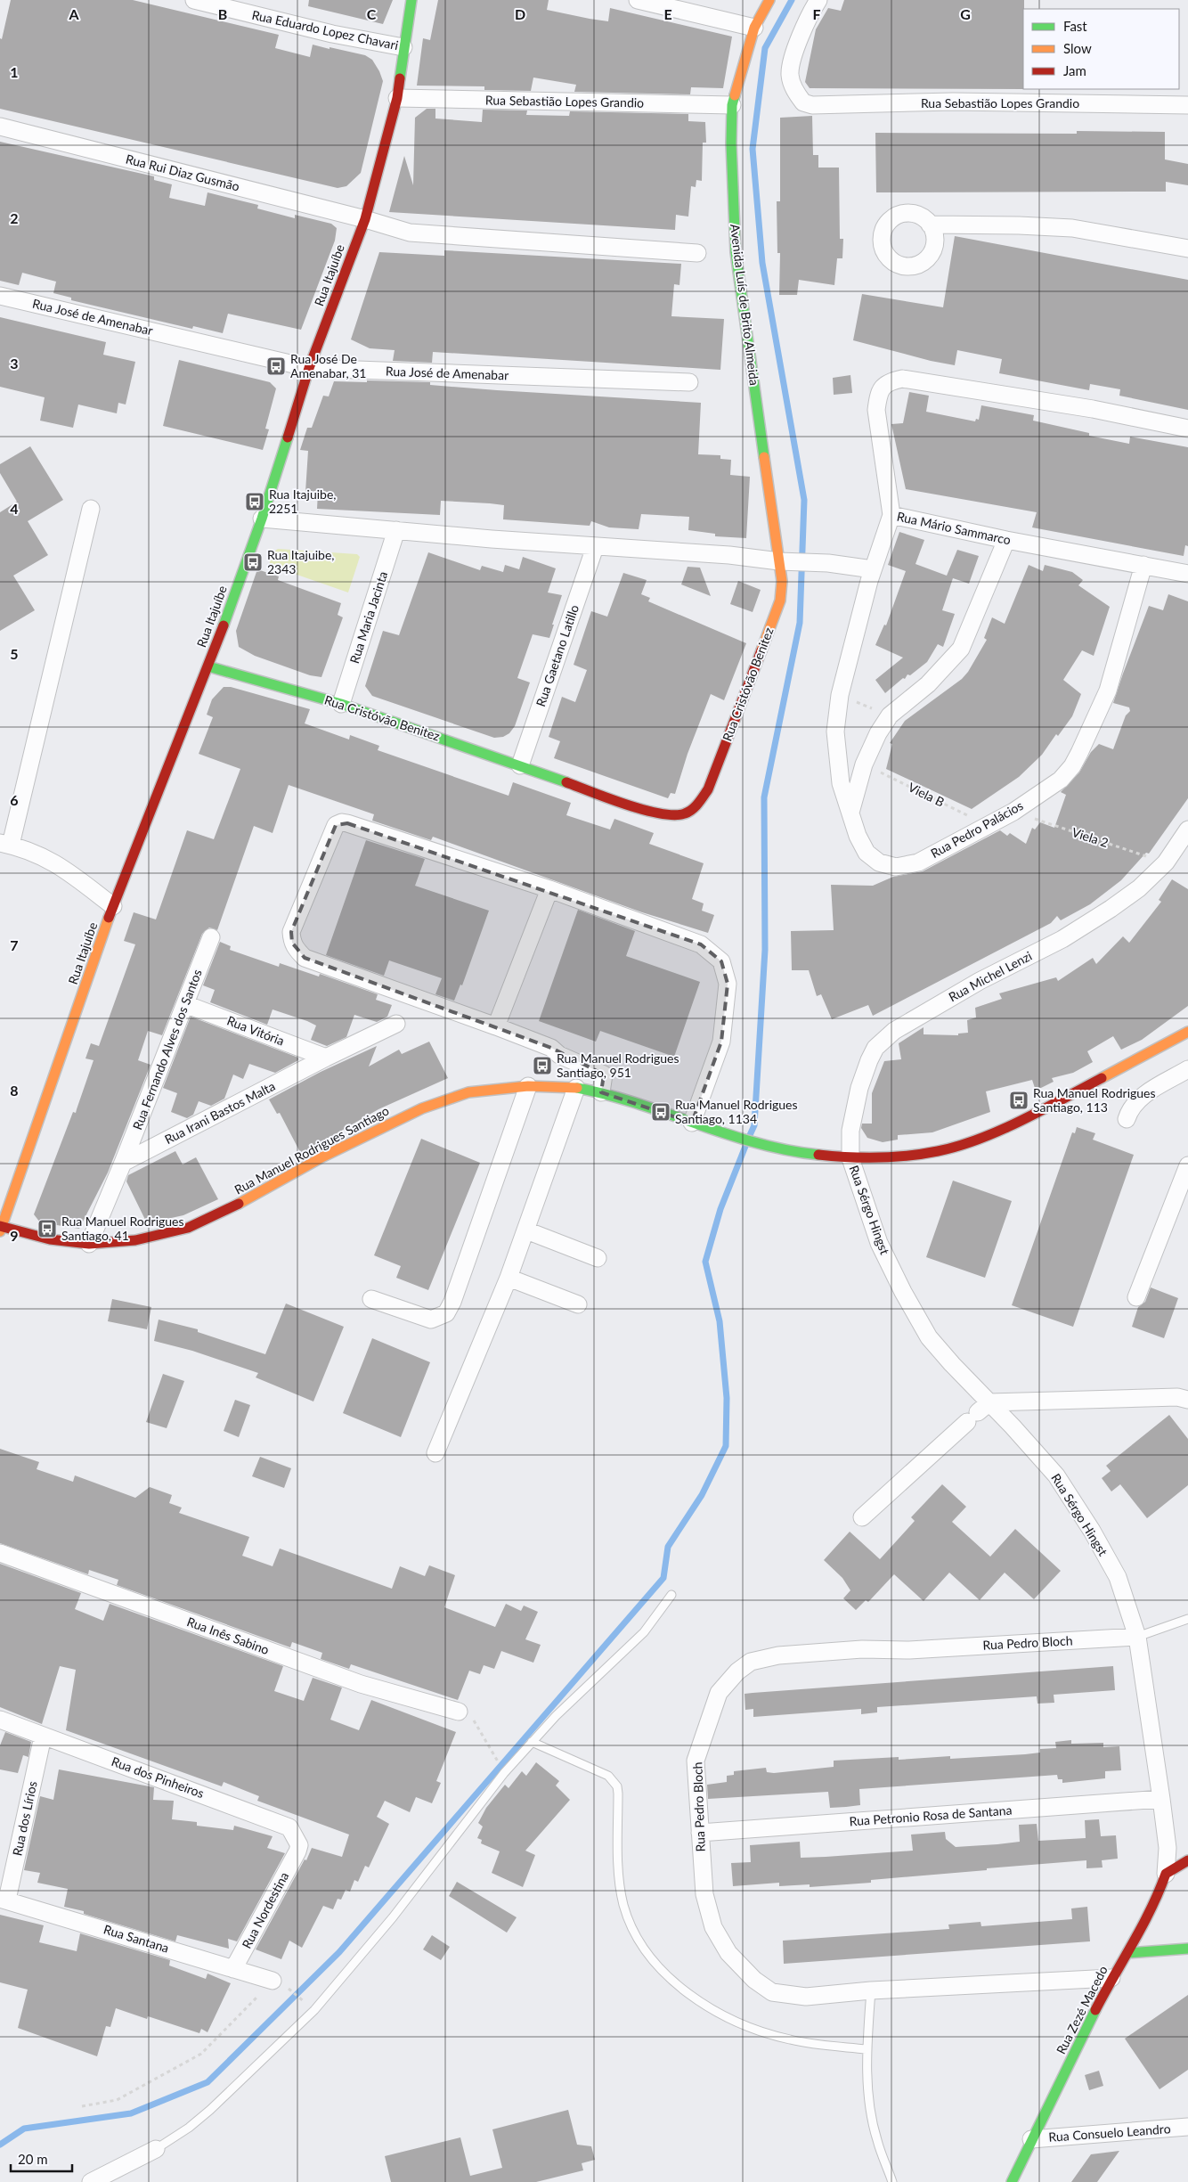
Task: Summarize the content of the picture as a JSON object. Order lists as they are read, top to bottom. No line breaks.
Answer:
{"streets":{"main road":["Rua Itajuíbe","Avenida Luís de Brito Almeida","Rua Cristóvão Benitez","Rua Manuel Rodrigues Santiago","Rua Zezé Macedo"],"street":["Rua Eduardo Lopez Chavari","Rua Sebastião Lopes Grandio","Rua Rui Diaz Gusmão","Rua José de Amenabar","Rua Mário Sammarco","Rua Maria Jacinta","Rua Gaetano Latillo","Rua Pedro Palácios","Rua Michel Lenzi","Rua Vitória","Rua Fernando Alves dos Santos","Rua Irani Bastos Malta","Rua Sérgo Hingst","Rua Inês Sabino","Rua Pedro Bloch","Rua dos Pinheiros","Rua Petronio Rosa de Santana","Rua dos Lírios","Rua Nordestina","Rua Santana","Rua Consuelo Leandro"],"path":["Viela B","Viela 2"]},"crossings":[["Rua Eduardo Lopez Chavari","Rua Itajuíbe"],["Rua Sebastião Lopes Grandio","Rua Itajuíbe"],["Rua Sebastião Lopes Grandio","Avenida Luís de Brito Almeida"],["Rua Rui Diaz Gusmão","Rua Itajuíbe"],["Rua Itajuíbe","Rua José de Amenabar"],["Rua Itajuíbe","Rua Cristóvão Benitez"],["Rua Itajuíbe","Rua Manuel Rodrigues Santiago"],["Avenida Luís de Brito Almeida","Rua Cristóvão Benitez"],["Rua Mário Sammarco","Rua Pedro Palácios"],["Rua Maria Jacinta","Rua Cristóvão Benitez"],["Rua Gaetano Latillo","Rua Cristóvão Benitez"],["Viela B","Rua Pedro Palácios"],["Rua Pedro Palácios","Viela 2"],["Viela 2","Rua Michel Lenzi"],["Rua Michel Lenzi","Rua Manuel Rodrigues Santiago"],["Rua Michel Lenzi","Rua Sérgo Hingst"],["Rua Vitória","Rua Fernando Alves dos Santos"],["Rua Vitória","Rua Irani Bastos Malta"],["Rua Fernando Alves dos Santos","Rua Irani Bastos Malta"],["Rua Manuel Rodrigues Santiago","Rua Sérgo Hingst"],["Rua Sérgo Hingst","Rua Pedro Bloch"],["Rua Sérgo Hingst","Rua Petronio Rosa de Santana"],["Rua Sérgo Hingst","Rua Zezé Macedo"],["Rua Pedro Bloch","Rua Petronio Rosa de Santana"],["Rua Pedro Bloch","Rua Zezé Macedo"],["Rua dos Pinheiros","Rua dos Lírios"],["Rua dos Pinheiros","Rua Nordestina"],["Rua dos Lírios","Rua Santana"],["Rua Nordestina","Rua Santana"],["Rua Zezé Macedo","Rua Consuelo Leandro"]],"places":{"bus stop":["Rua José De Amenabar, 31","Rua Itajuibe, 2251","Rua Itajuibe, 2343","Rua Manuel Rodrigues Santiago, 951","Rua Manuel Rodrigues Santiago, 113","Rua Manuel Rodrigues Santiago, 1134","Rua Manuel Rodrigues Santiago, 41"]},"legend":["Fast","Slow","Jam"],"scale_bar":"20 m","grid":{"columns":["A","B","C","D","E","F","G"],"rows":["1","2","3","4","5","6","7","8","9"]}}
